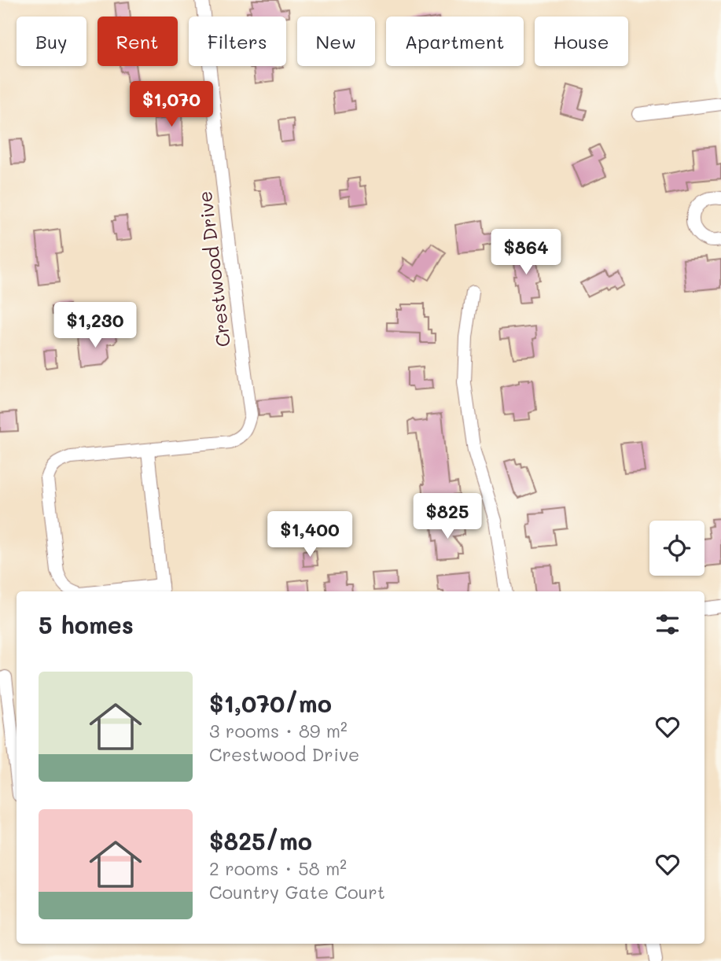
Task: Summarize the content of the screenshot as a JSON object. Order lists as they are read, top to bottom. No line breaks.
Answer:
{"streets":{"street":["Crestwood Drive"]},"page":{"chip":["Buy","Rent","Filters","New","Apartment","House"],"price":["$1,070","$864","$1,230","$825","$1,400"],"heading":"5 homes","list":[{"name":"$1,070/mo","note":"3 rooms · 89 m² · Crestwood Drive"},{"name":"$825/mo","note":"2 rooms · 58 m² · Country Gate Court"}]}}
